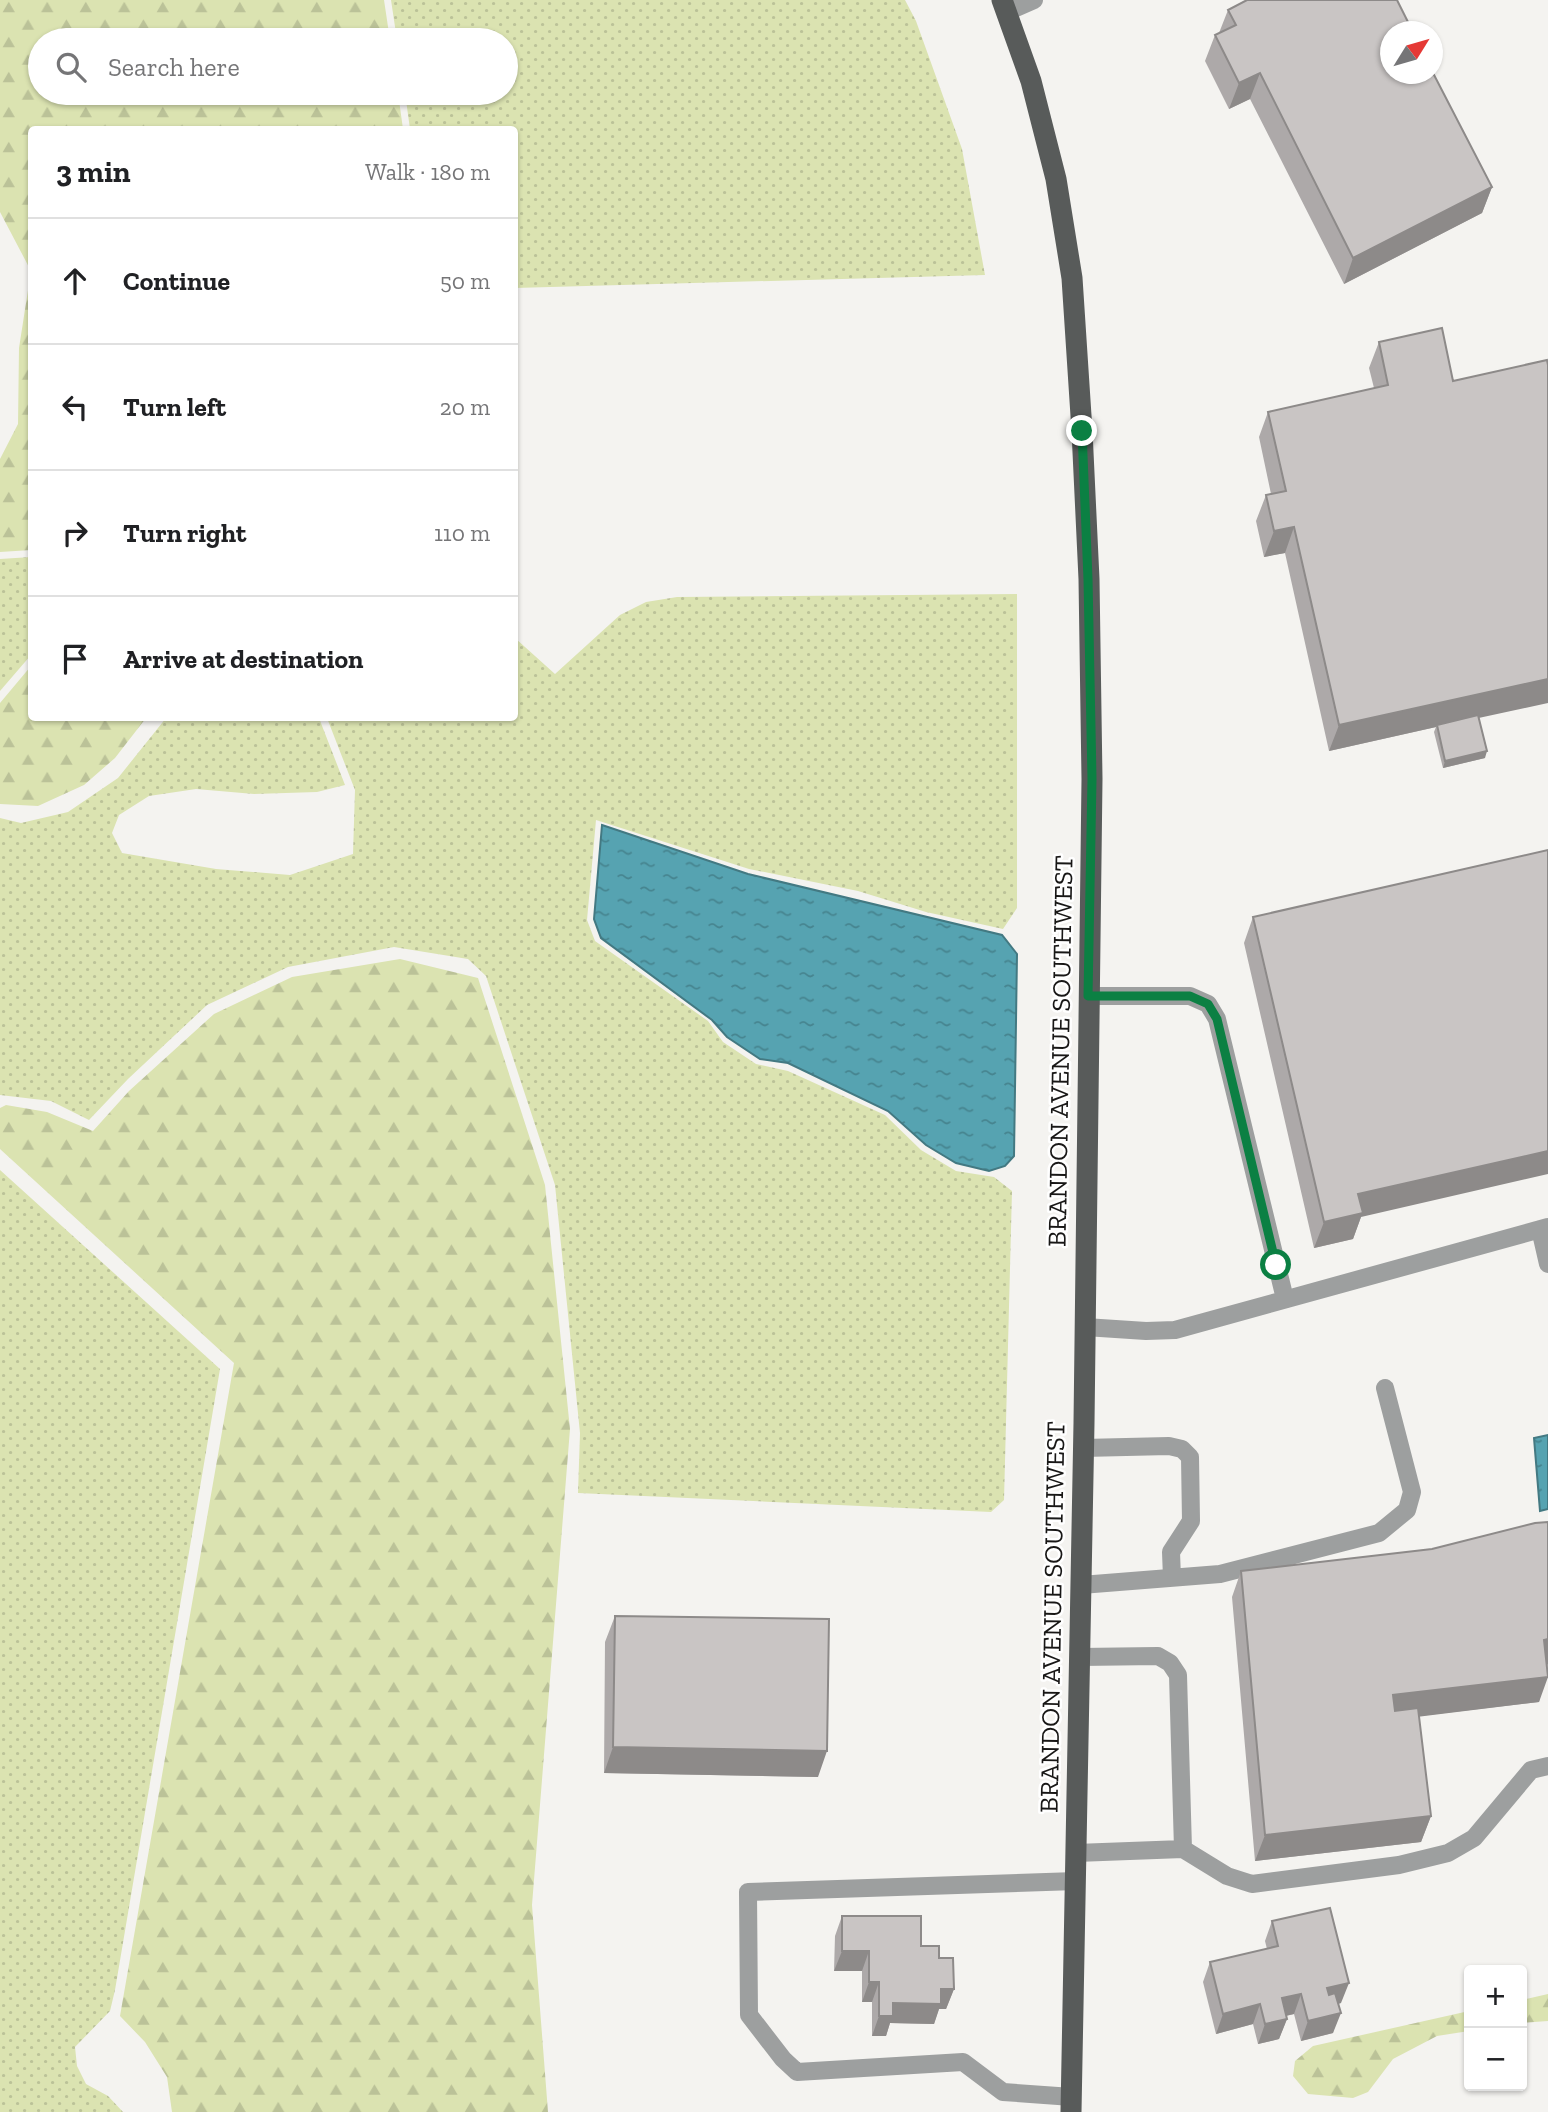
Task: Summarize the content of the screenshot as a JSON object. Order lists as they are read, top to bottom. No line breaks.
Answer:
{"streets":{"main road":["BRANDON AVENUE SOUTHWEST"]},"north":"top right","page":{"search":"Search here","heading":["3 min","Walk · 180 m"],"list":[["Continue","50 m"],["Turn left","20 m"],["Turn right","110 m"],"Arrive at destination"],"map_buttons":["+","−"]}}
